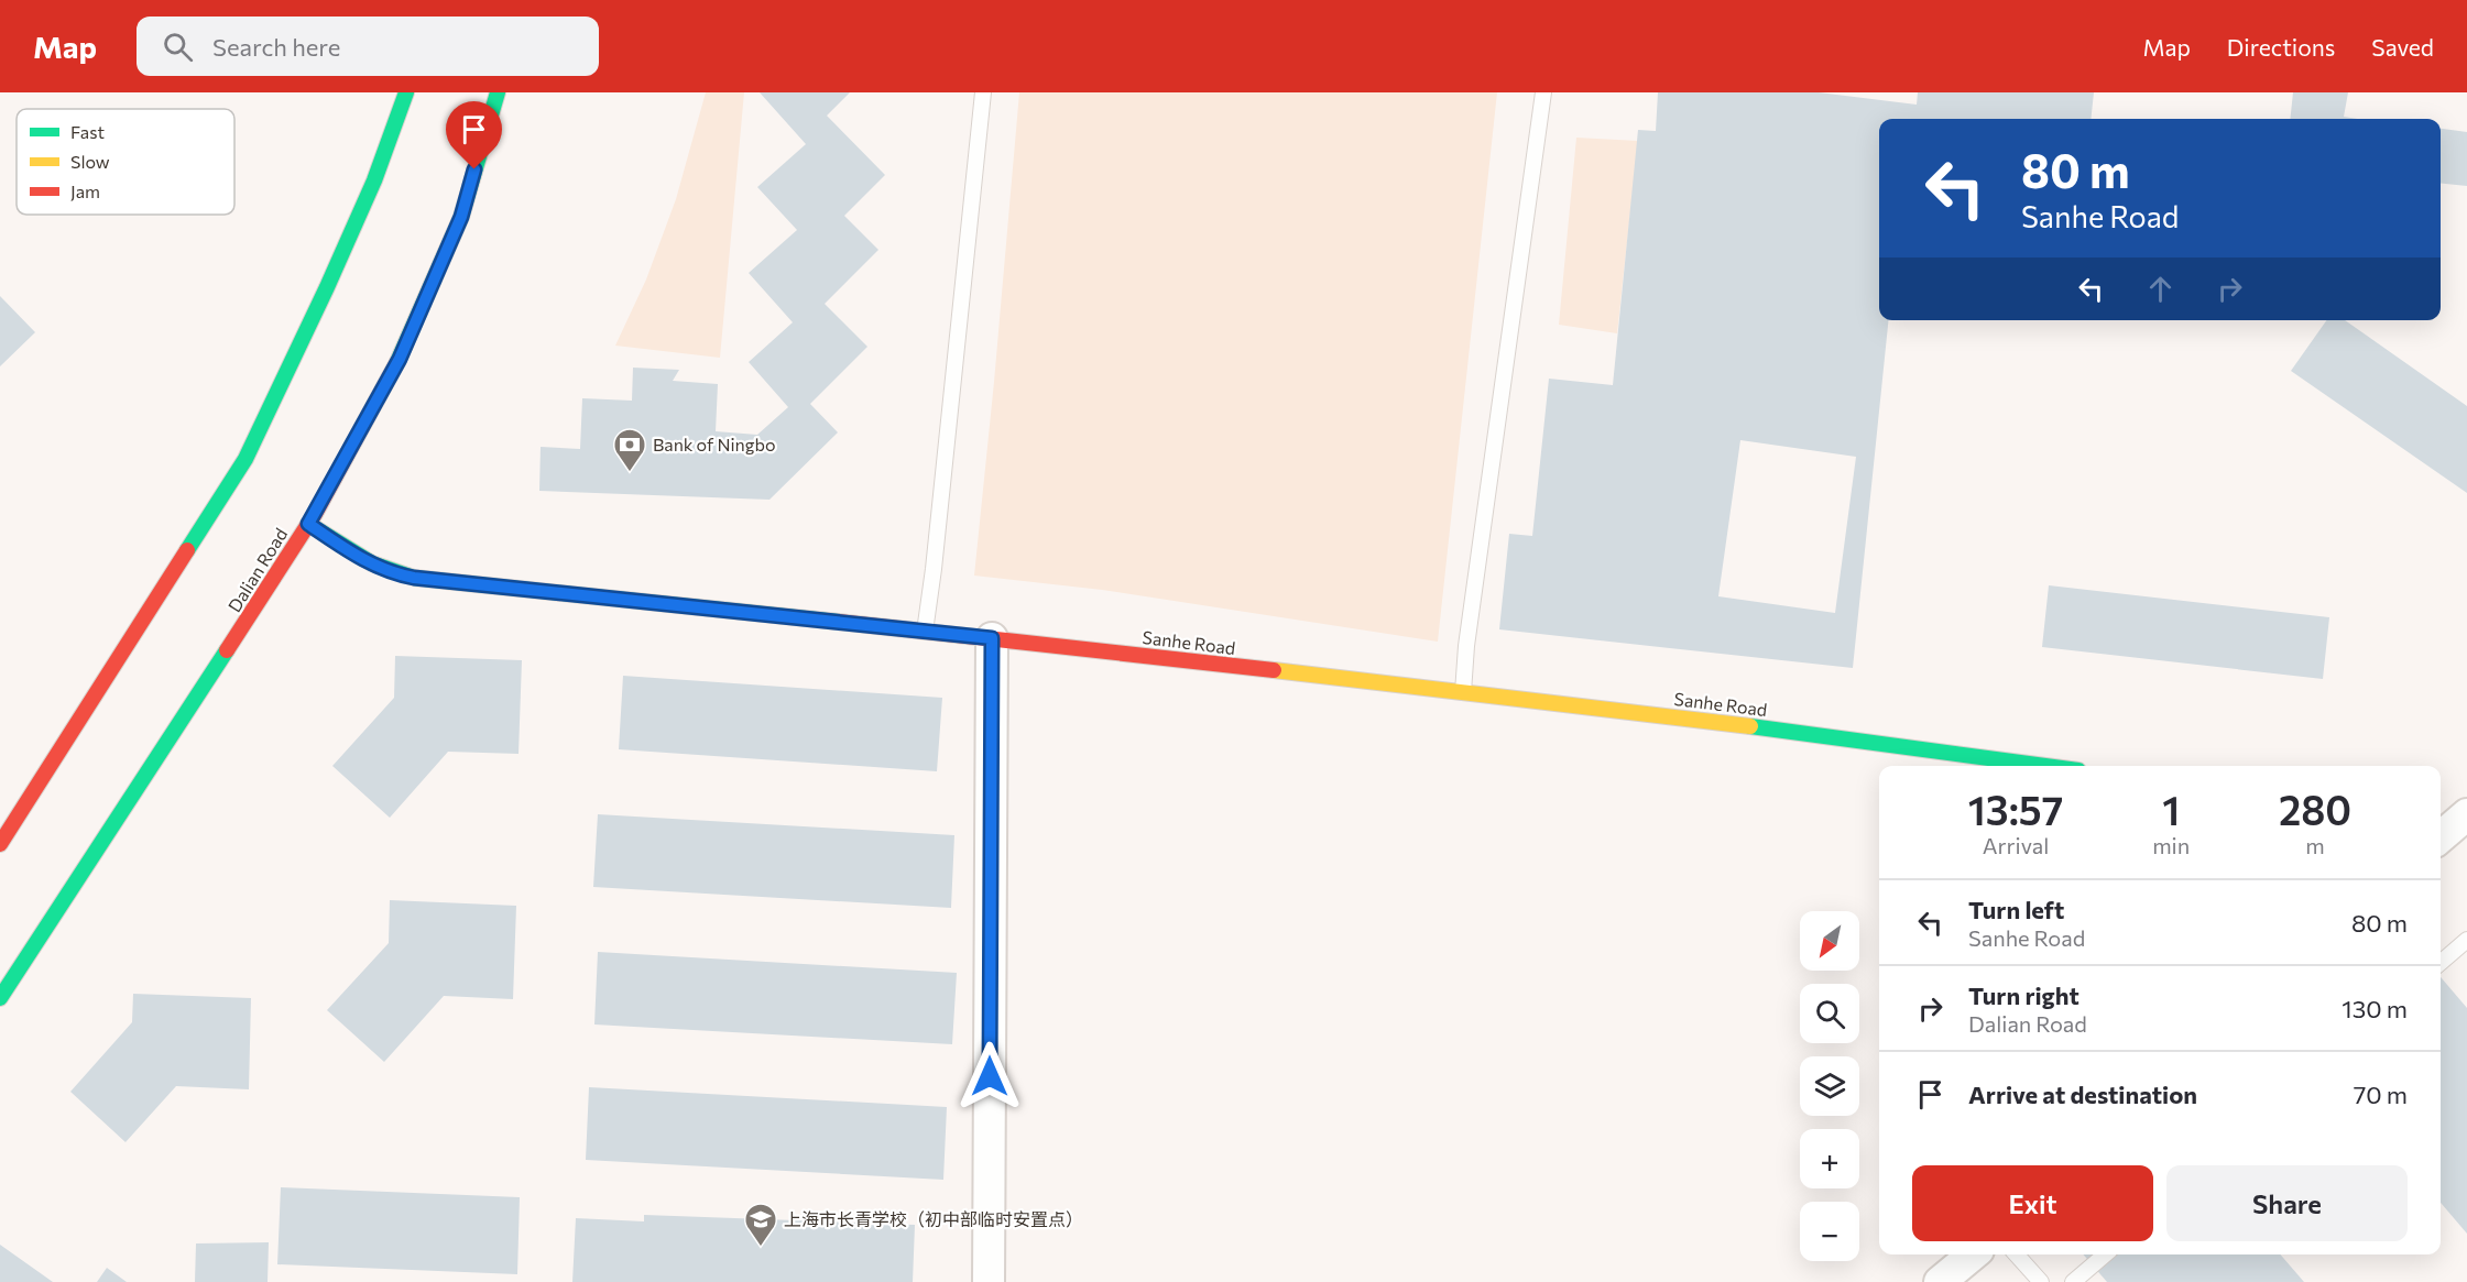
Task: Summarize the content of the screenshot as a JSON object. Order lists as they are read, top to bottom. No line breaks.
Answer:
{"streets":{"main road":["Dalian Road","Sanhe Road"]},"crossings":[["Dalian Road","Sanhe Road"]],"places":{"bank":["Bank of Ningbo"],"school or university":["上海市长青学校（初中部临时安置点）"]},"legend":["Fast","Slow","Jam"],"north":"bottom left","page":{"header":"Map","search":"Search here","nav":["Map","Directions","Saved"],"turn":["80 m","Sanhe Road"],"eta":["13:57","Arrival","1","min","280","m"],"list":[{"name":"Turn left","note":"Sanhe Road","value":"80 m"},{"name":"Turn right","note":"Dalian Road","value":"130 m"},{"name":"Arrive at destination","value":"70 m"}],"map_buttons":["+","−"],"buttons":["Exit","Share"]}}
